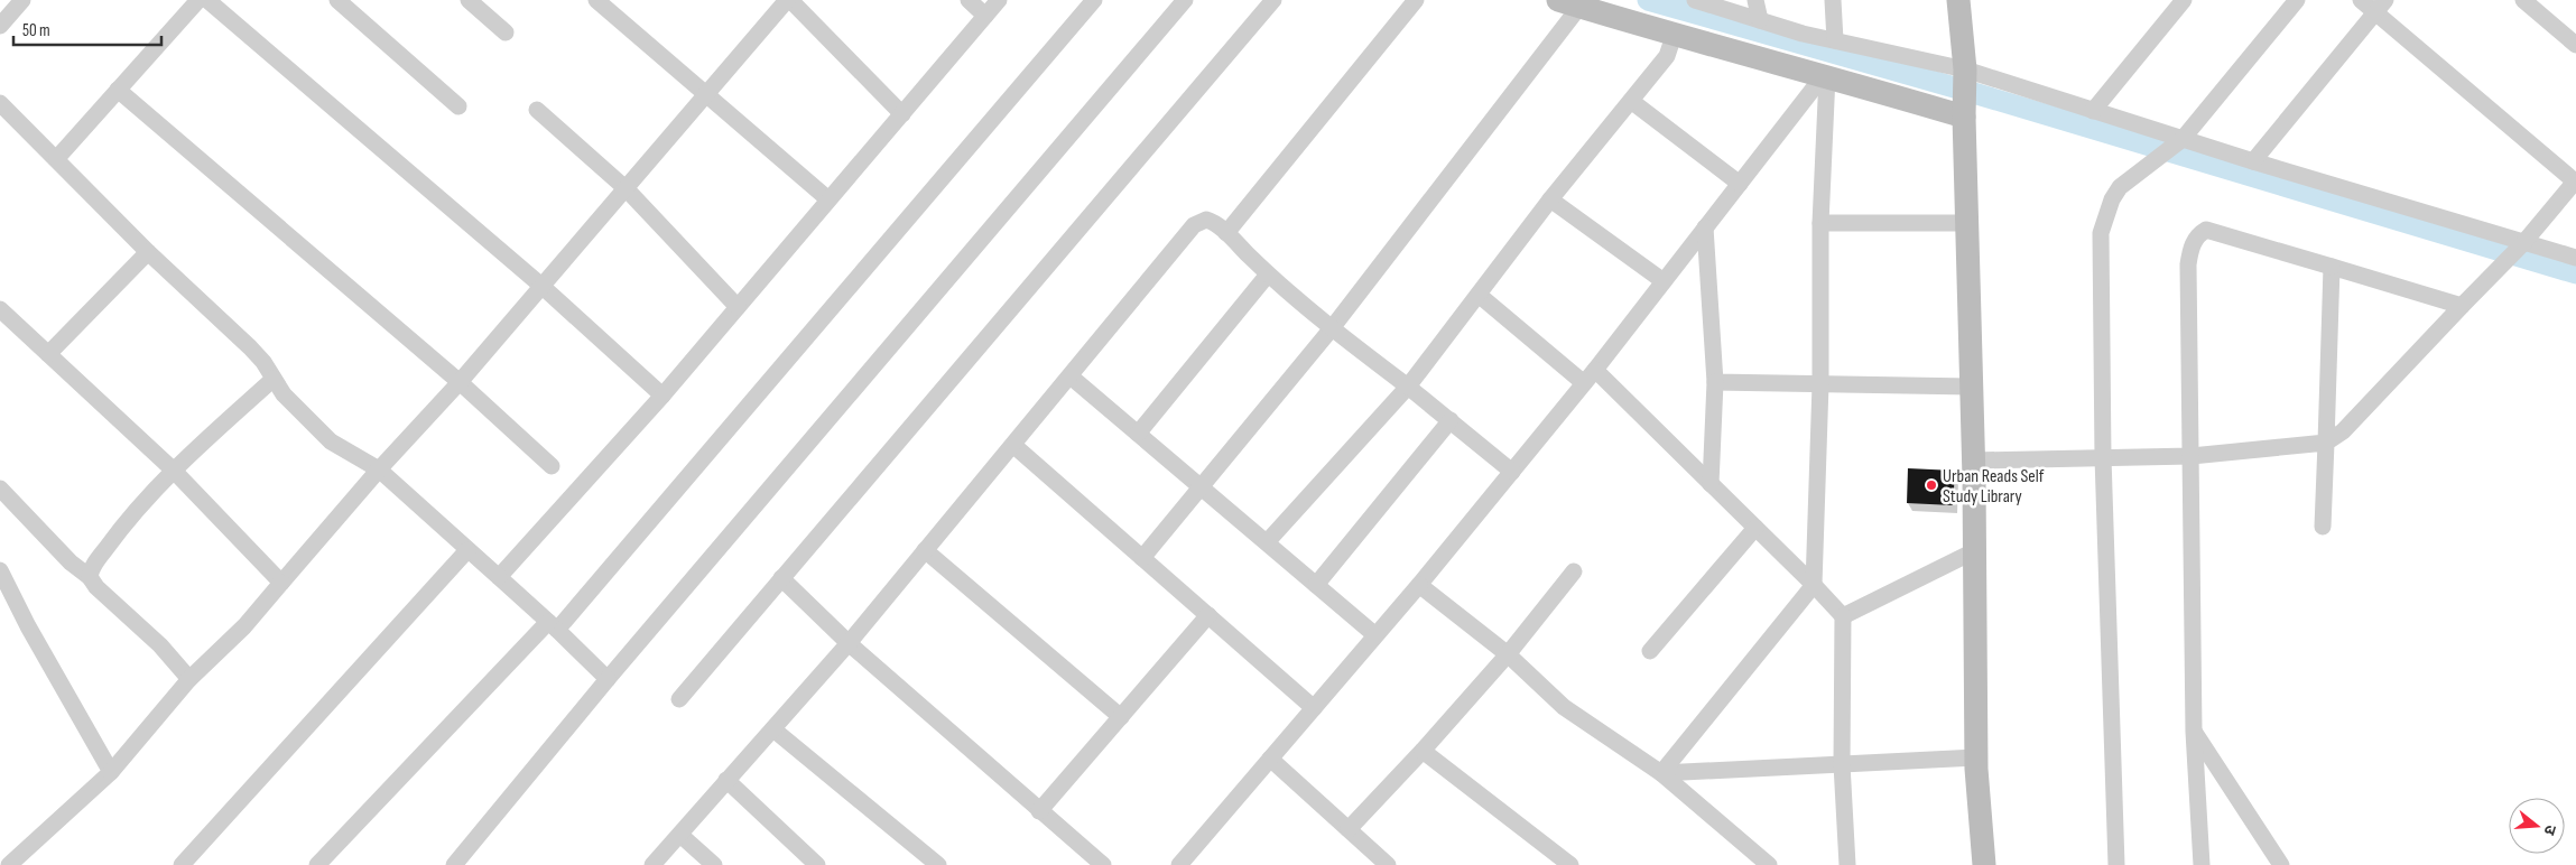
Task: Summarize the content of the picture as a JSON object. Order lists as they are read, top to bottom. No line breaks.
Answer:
{"places":["Urban Reads Self Study Library"],"scale_bar":"50 m","north":"right"}
